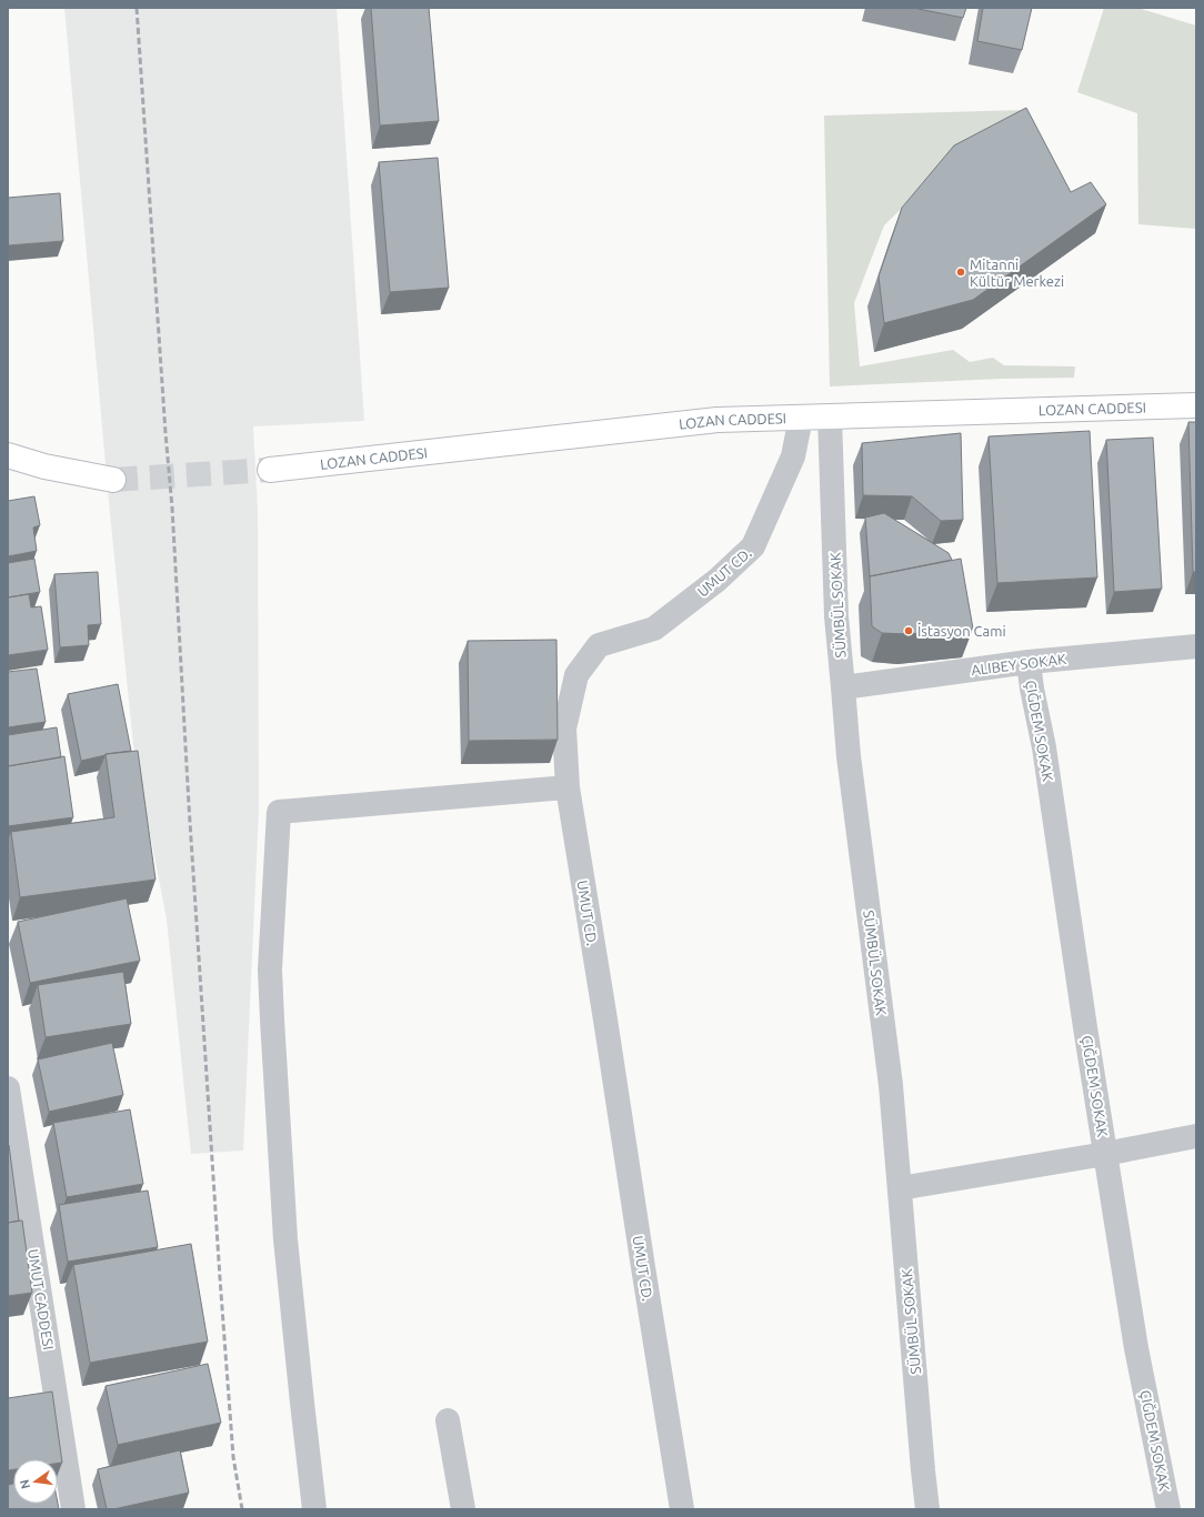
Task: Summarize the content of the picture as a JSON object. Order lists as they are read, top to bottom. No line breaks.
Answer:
{"streets":{"main road":["LOZAN CADDESI"],"street":["UMUT CD.","SÜMBÜL SOKAK","ALIBEY SOKAK","ÇIĞDEM SOKAK","UMUT CADDESI"]},"crossings":[["LOZAN CADDESI","UMUT CD."],["LOZAN CADDESI","SÜMBÜL SOKAK"],["SÜMBÜL SOKAK","ALIBEY SOKAK"],["ALIBEY SOKAK","ÇIĞDEM SOKAK"]],"places":["Mitanni Kültür Merkezi","İstasyon Cami"],"north":"left"}
